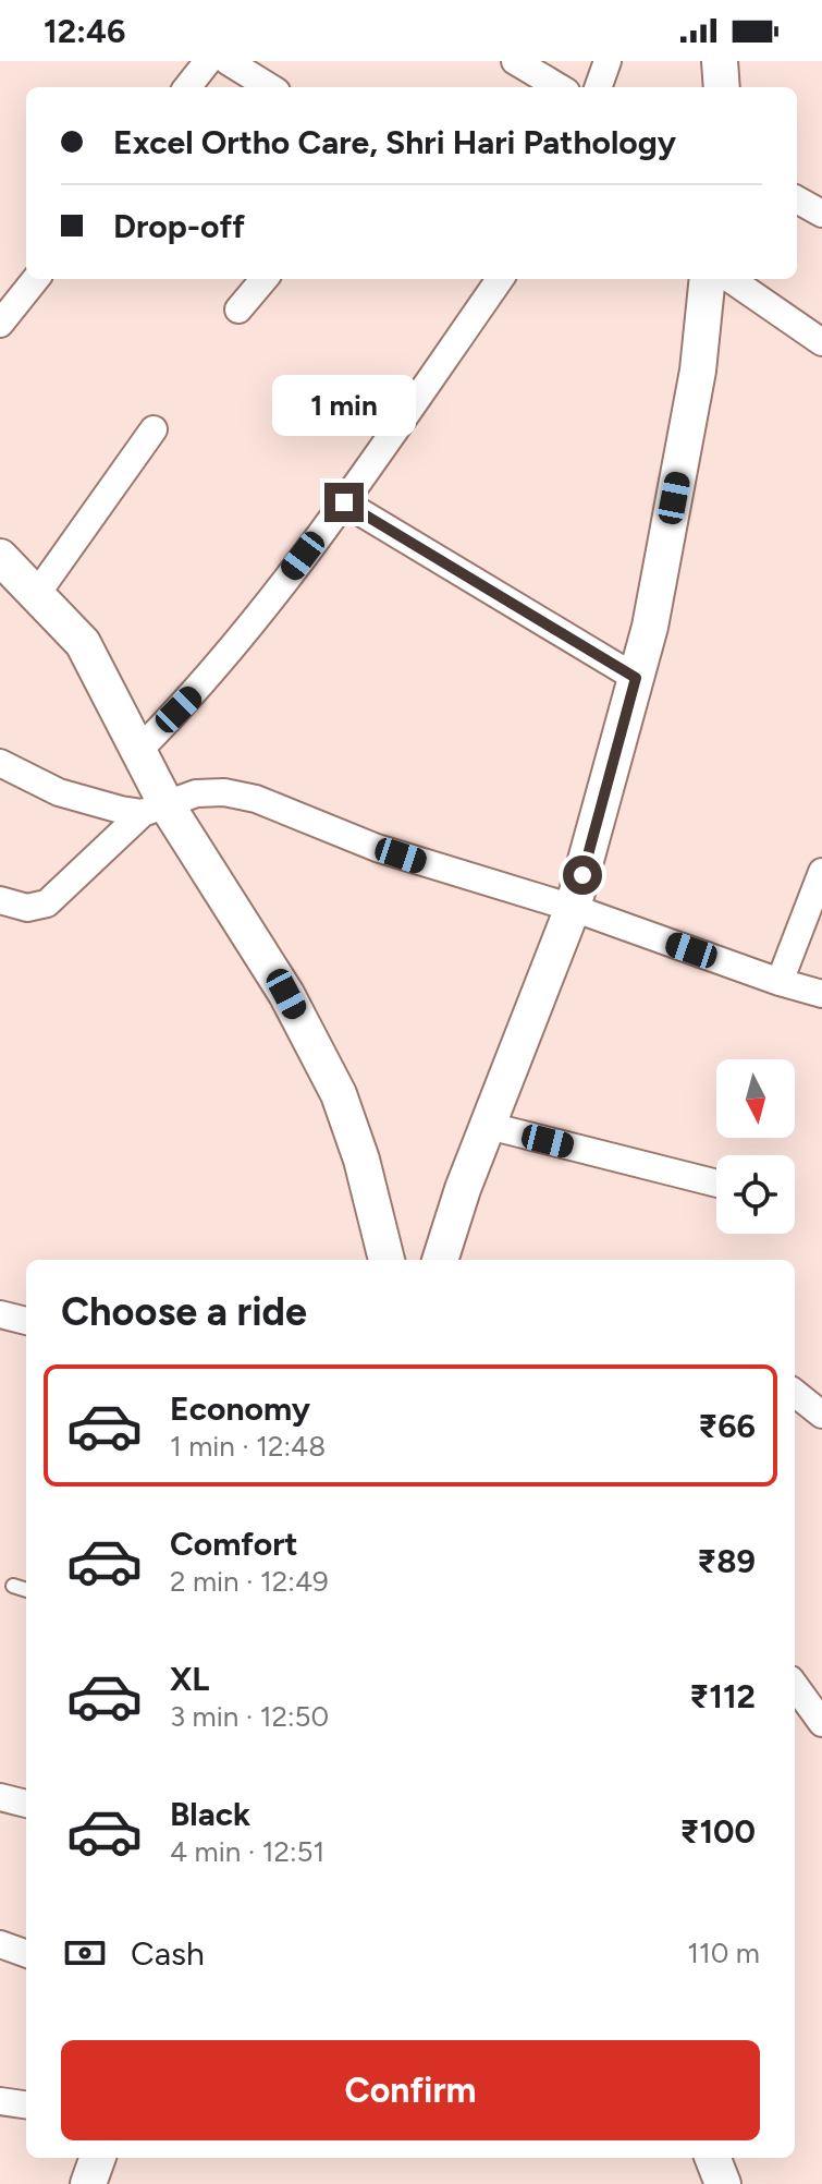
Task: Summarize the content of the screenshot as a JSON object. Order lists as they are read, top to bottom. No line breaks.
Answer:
{"north":"bottom","page":{"status":"12:46","banner":["Excel Ortho Care, Shri Hari Pathology","Drop-off"],"bubble":"1 min","heading":"Choose a ride","list":[{"name":"Economy","note":"1 min · 12:48","value":"₹66"},{"name":"Comfort","note":"2 min · 12:49","value":"₹89"},{"name":"XL","note":"3 min · 12:50","value":"₹112"},{"name":"Black","note":"4 min · 12:51","value":"₹100"}],"pay":["Cash","110 m"],"buttons":"Confirm"}}
